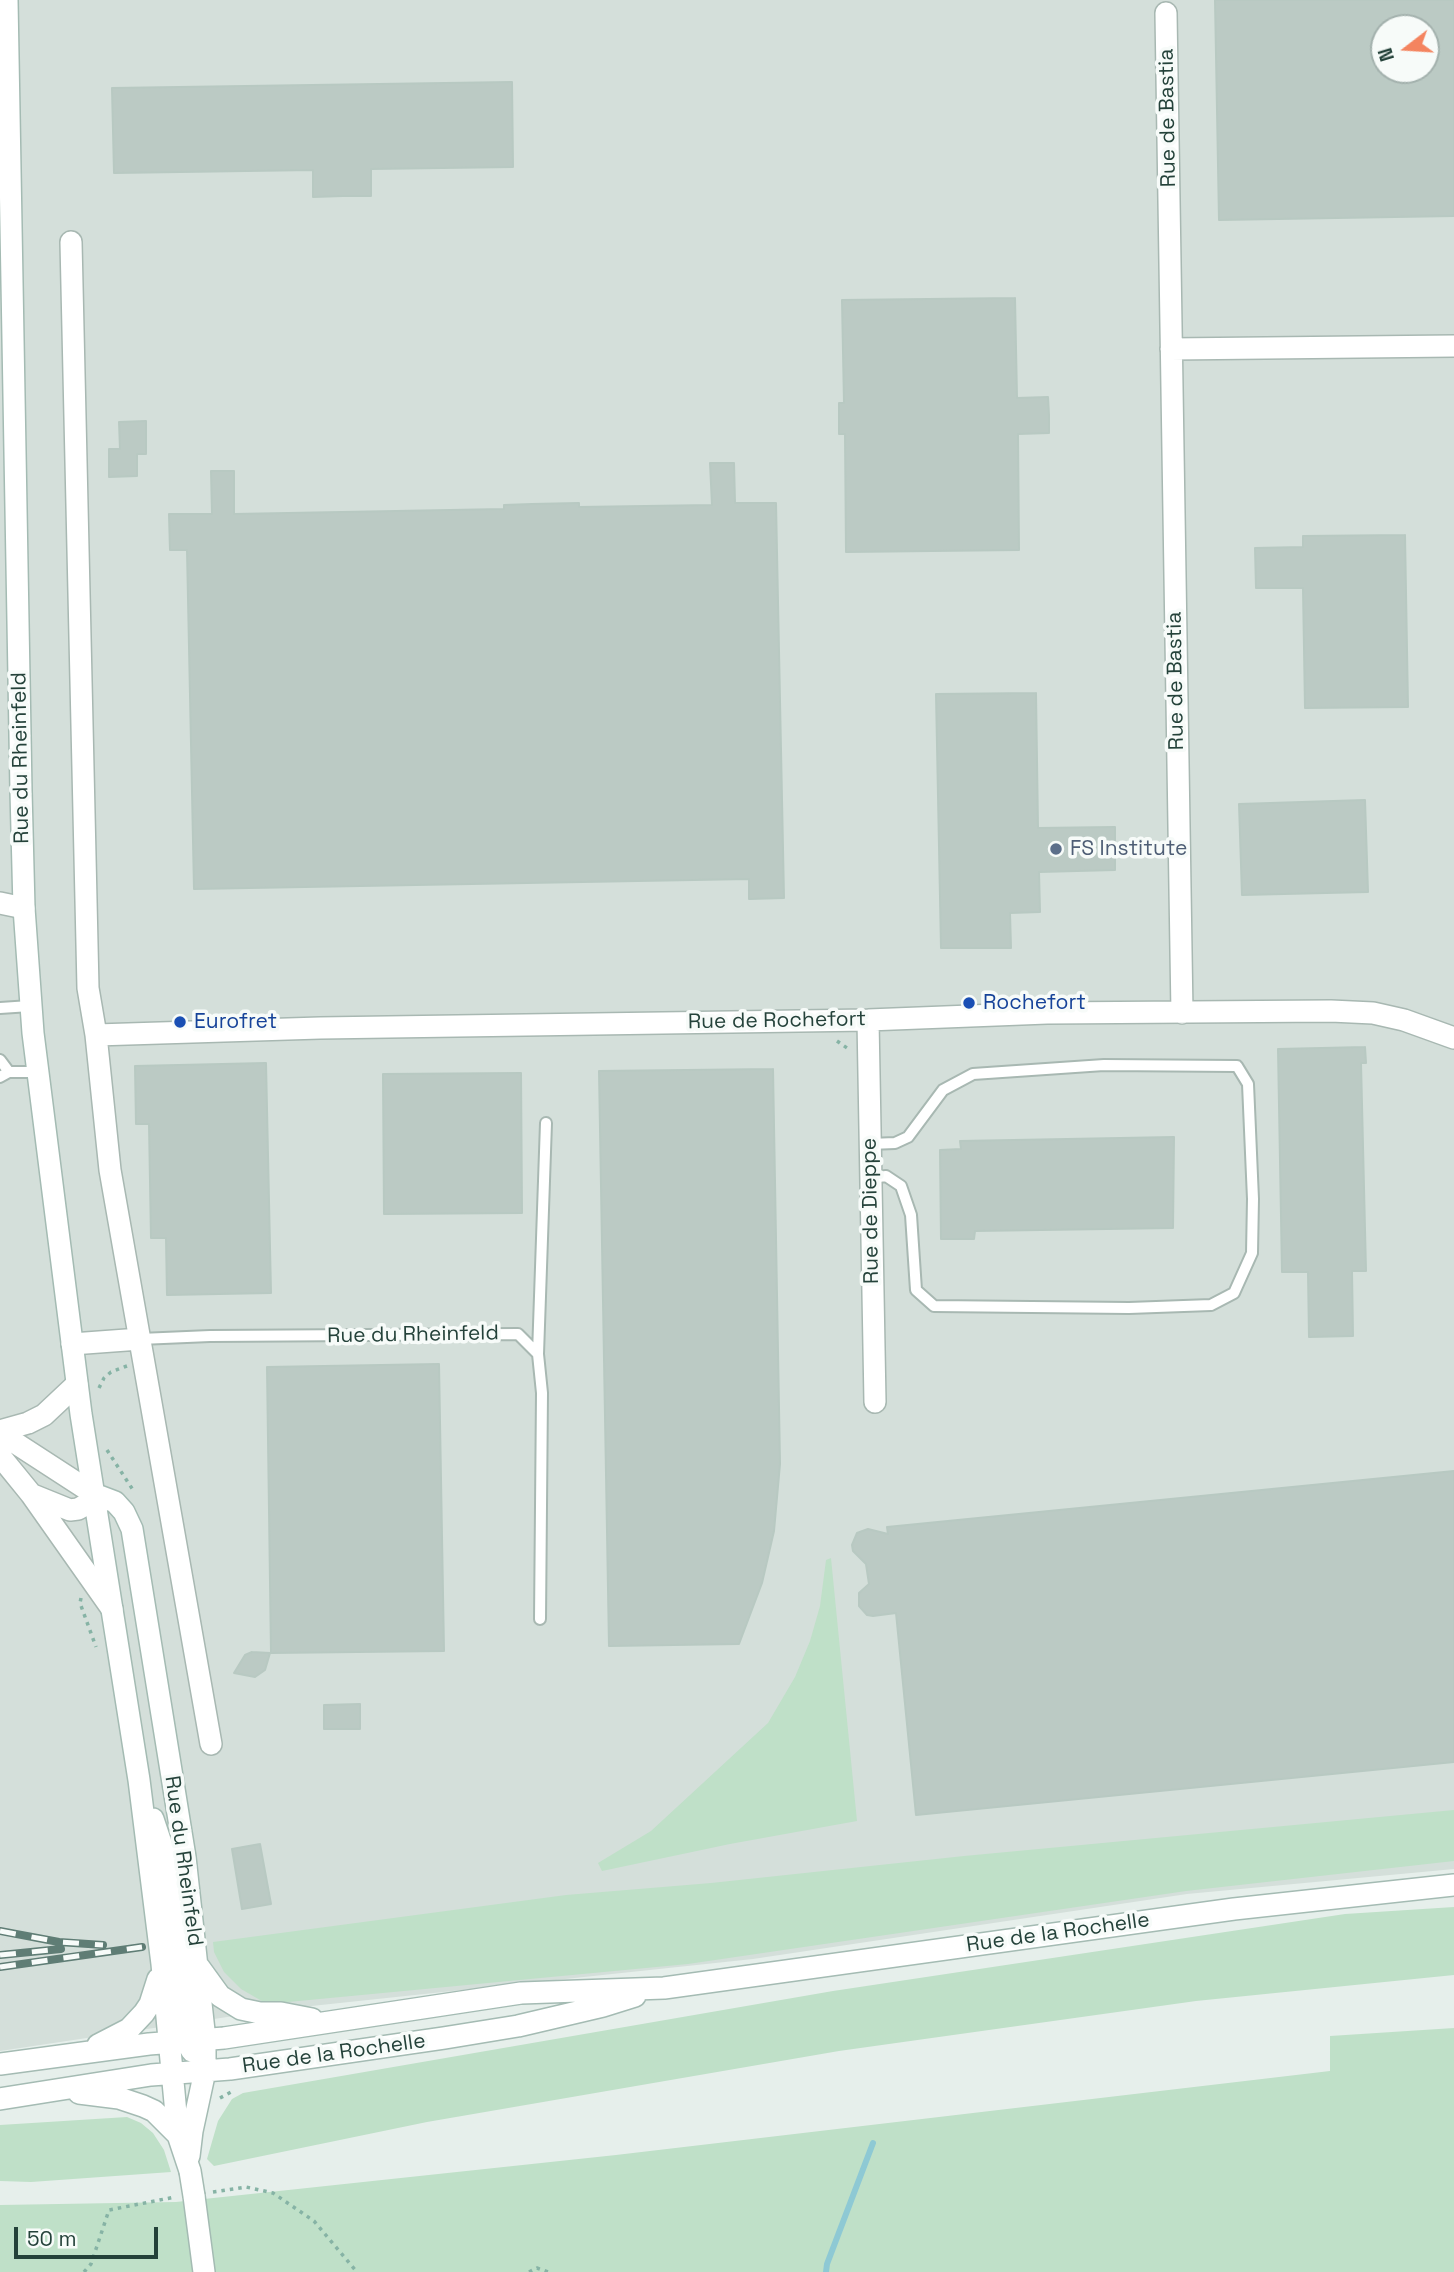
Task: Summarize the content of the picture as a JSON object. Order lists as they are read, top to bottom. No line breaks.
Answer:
{"streets":{"street":["Rue de Bastia","Rue du Rheinfeld","Rue de Rochefort","Rue de Dieppe","Rue de la Rochelle"]},"crossings":[["Rue de Bastia","Rue de Rochefort"],["Rue du Rheinfeld","Rue de la Rochelle"],["Rue de Rochefort","Rue de Dieppe"]],"places":["FS Institute","Rochefort","Eurofret"],"scale_bar":"50 m","north":"left"}
